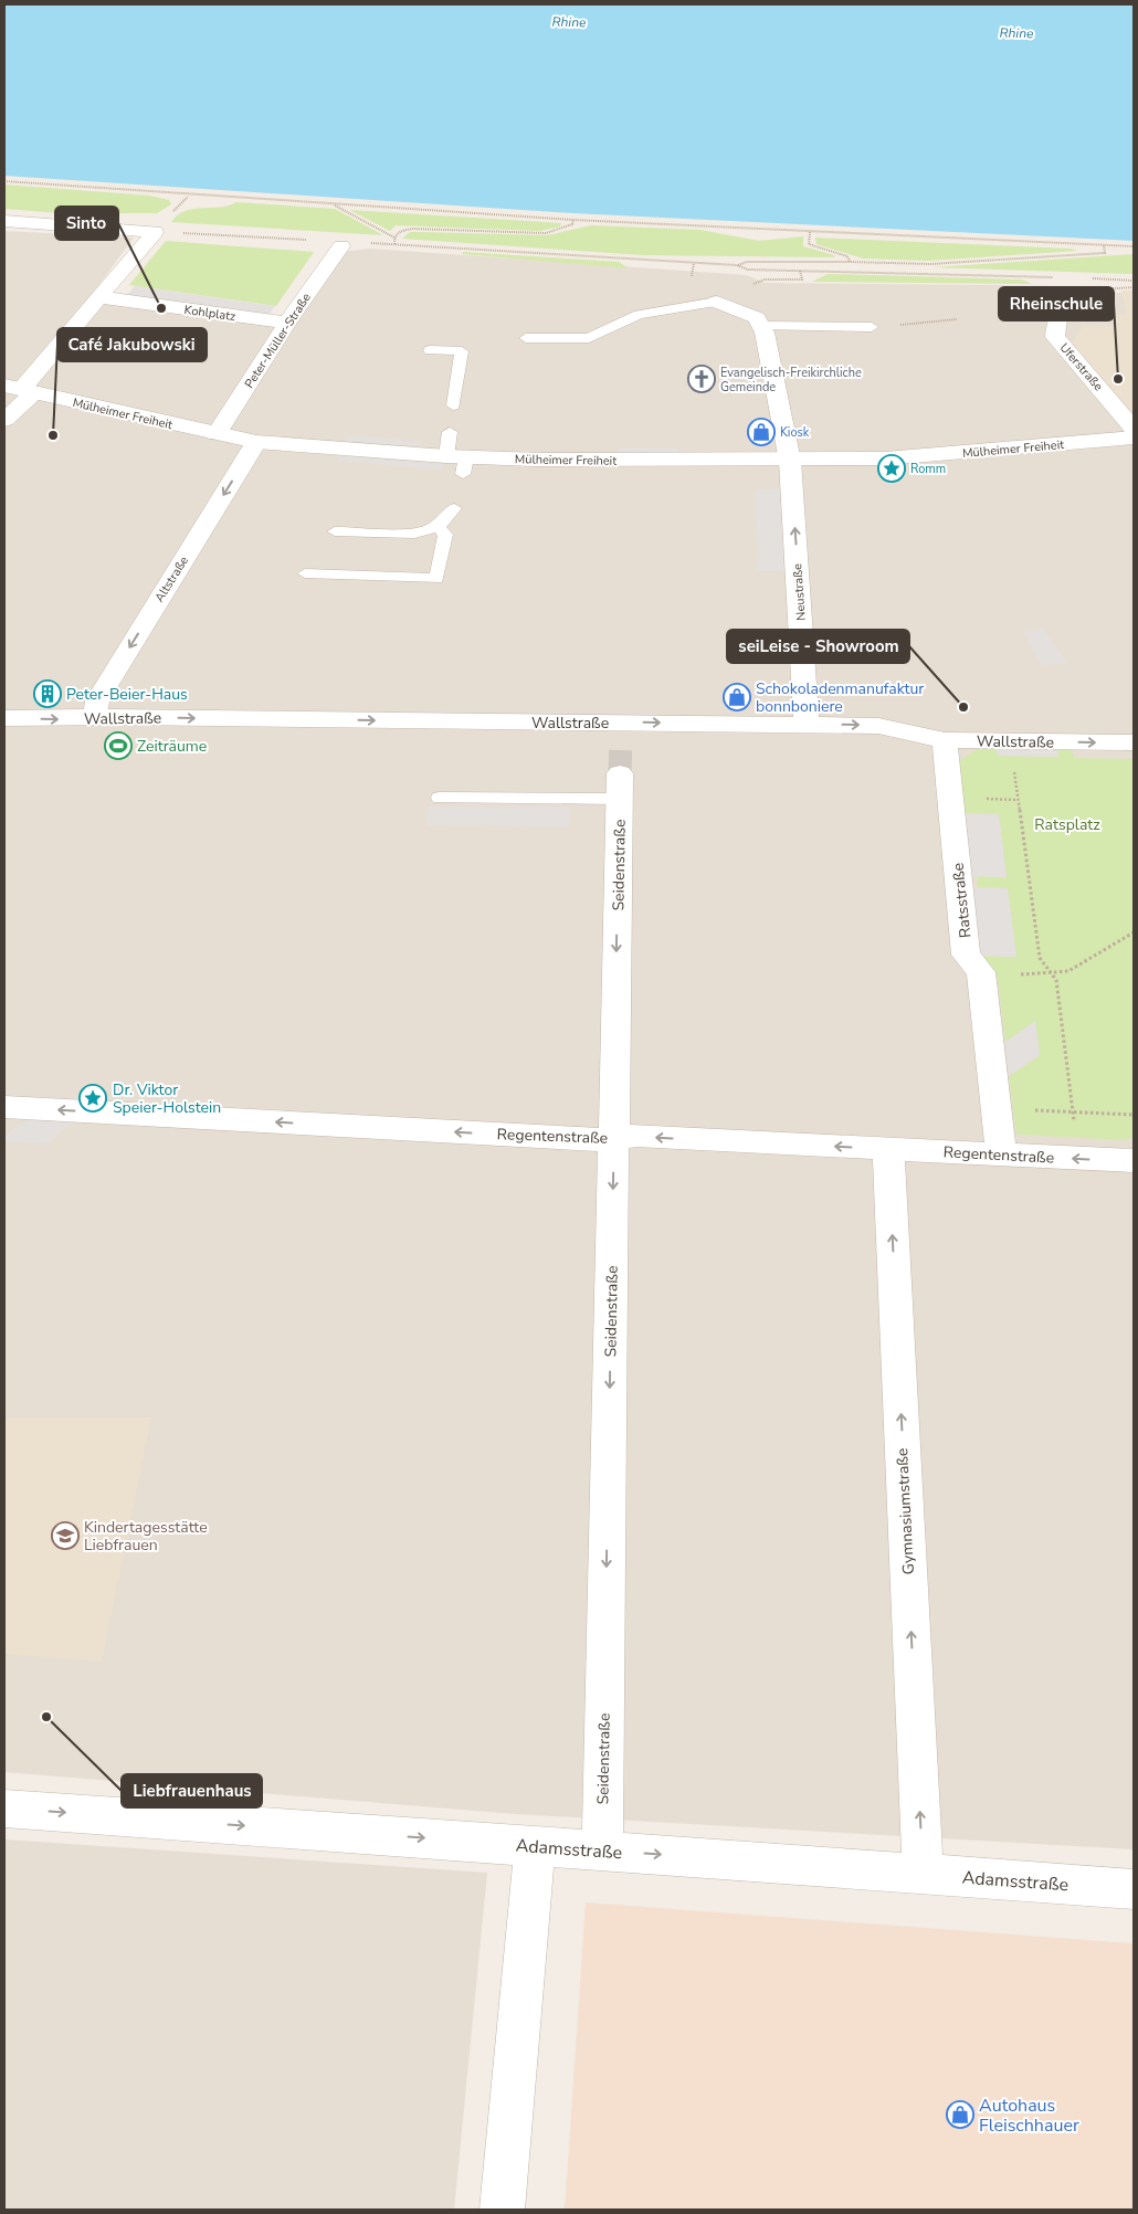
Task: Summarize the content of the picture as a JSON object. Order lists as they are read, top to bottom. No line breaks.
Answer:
{"streets":{"street":["Kohlplatz","Peter-Müller-Straße","Uferstraße","Mülheimer Freiheit","Altstraße","Neustraße","Wallstraße","Seidenstraße","Ratsstraße","Regentenstraße","Gymnasiumstraße","Adamsstraße"]},"crossings":[["Kohlplatz","Peter-Müller-Straße"],["Peter-Müller-Straße","Mülheimer Freiheit"],["Mülheimer Freiheit","Altstraße"],["Mülheimer Freiheit","Neustraße"],["Altstraße","Wallstraße"],["Neustraße","Wallstraße"],["Wallstraße","Ratsstraße"],["Seidenstraße","Regentenstraße"],["Seidenstraße","Adamsstraße"],["Regentenstraße","Gymnasiumstraße"],["Gymnasiumstraße","Adamsstraße"]],"one_way":["Neustraße","Wallstraße","Seidenstraße","Regentenstraße","Gymnasiumstraße","Adamsstraße"],"water":["Rhine"],"parks":["Ratsplatz"],"places":{"other":["Sinto","Rheinschule","Café Jakubowski","seiLeise - Showroom","Liebfrauenhaus"],"church":["Evangelisch-Freikirchliche Gemeinde"],"shop":["Kiosk","Schokoladenmanufaktur bonnboniere","Autohaus Fleischhauer"],"place":["Romm","Dr. Viktor Speier-Holstein"],"building":["Peter-Beier-Haus"],"sports":["Zeiträume"],"school or university":["Kindertagesstätte Liebfrauen"]}}
